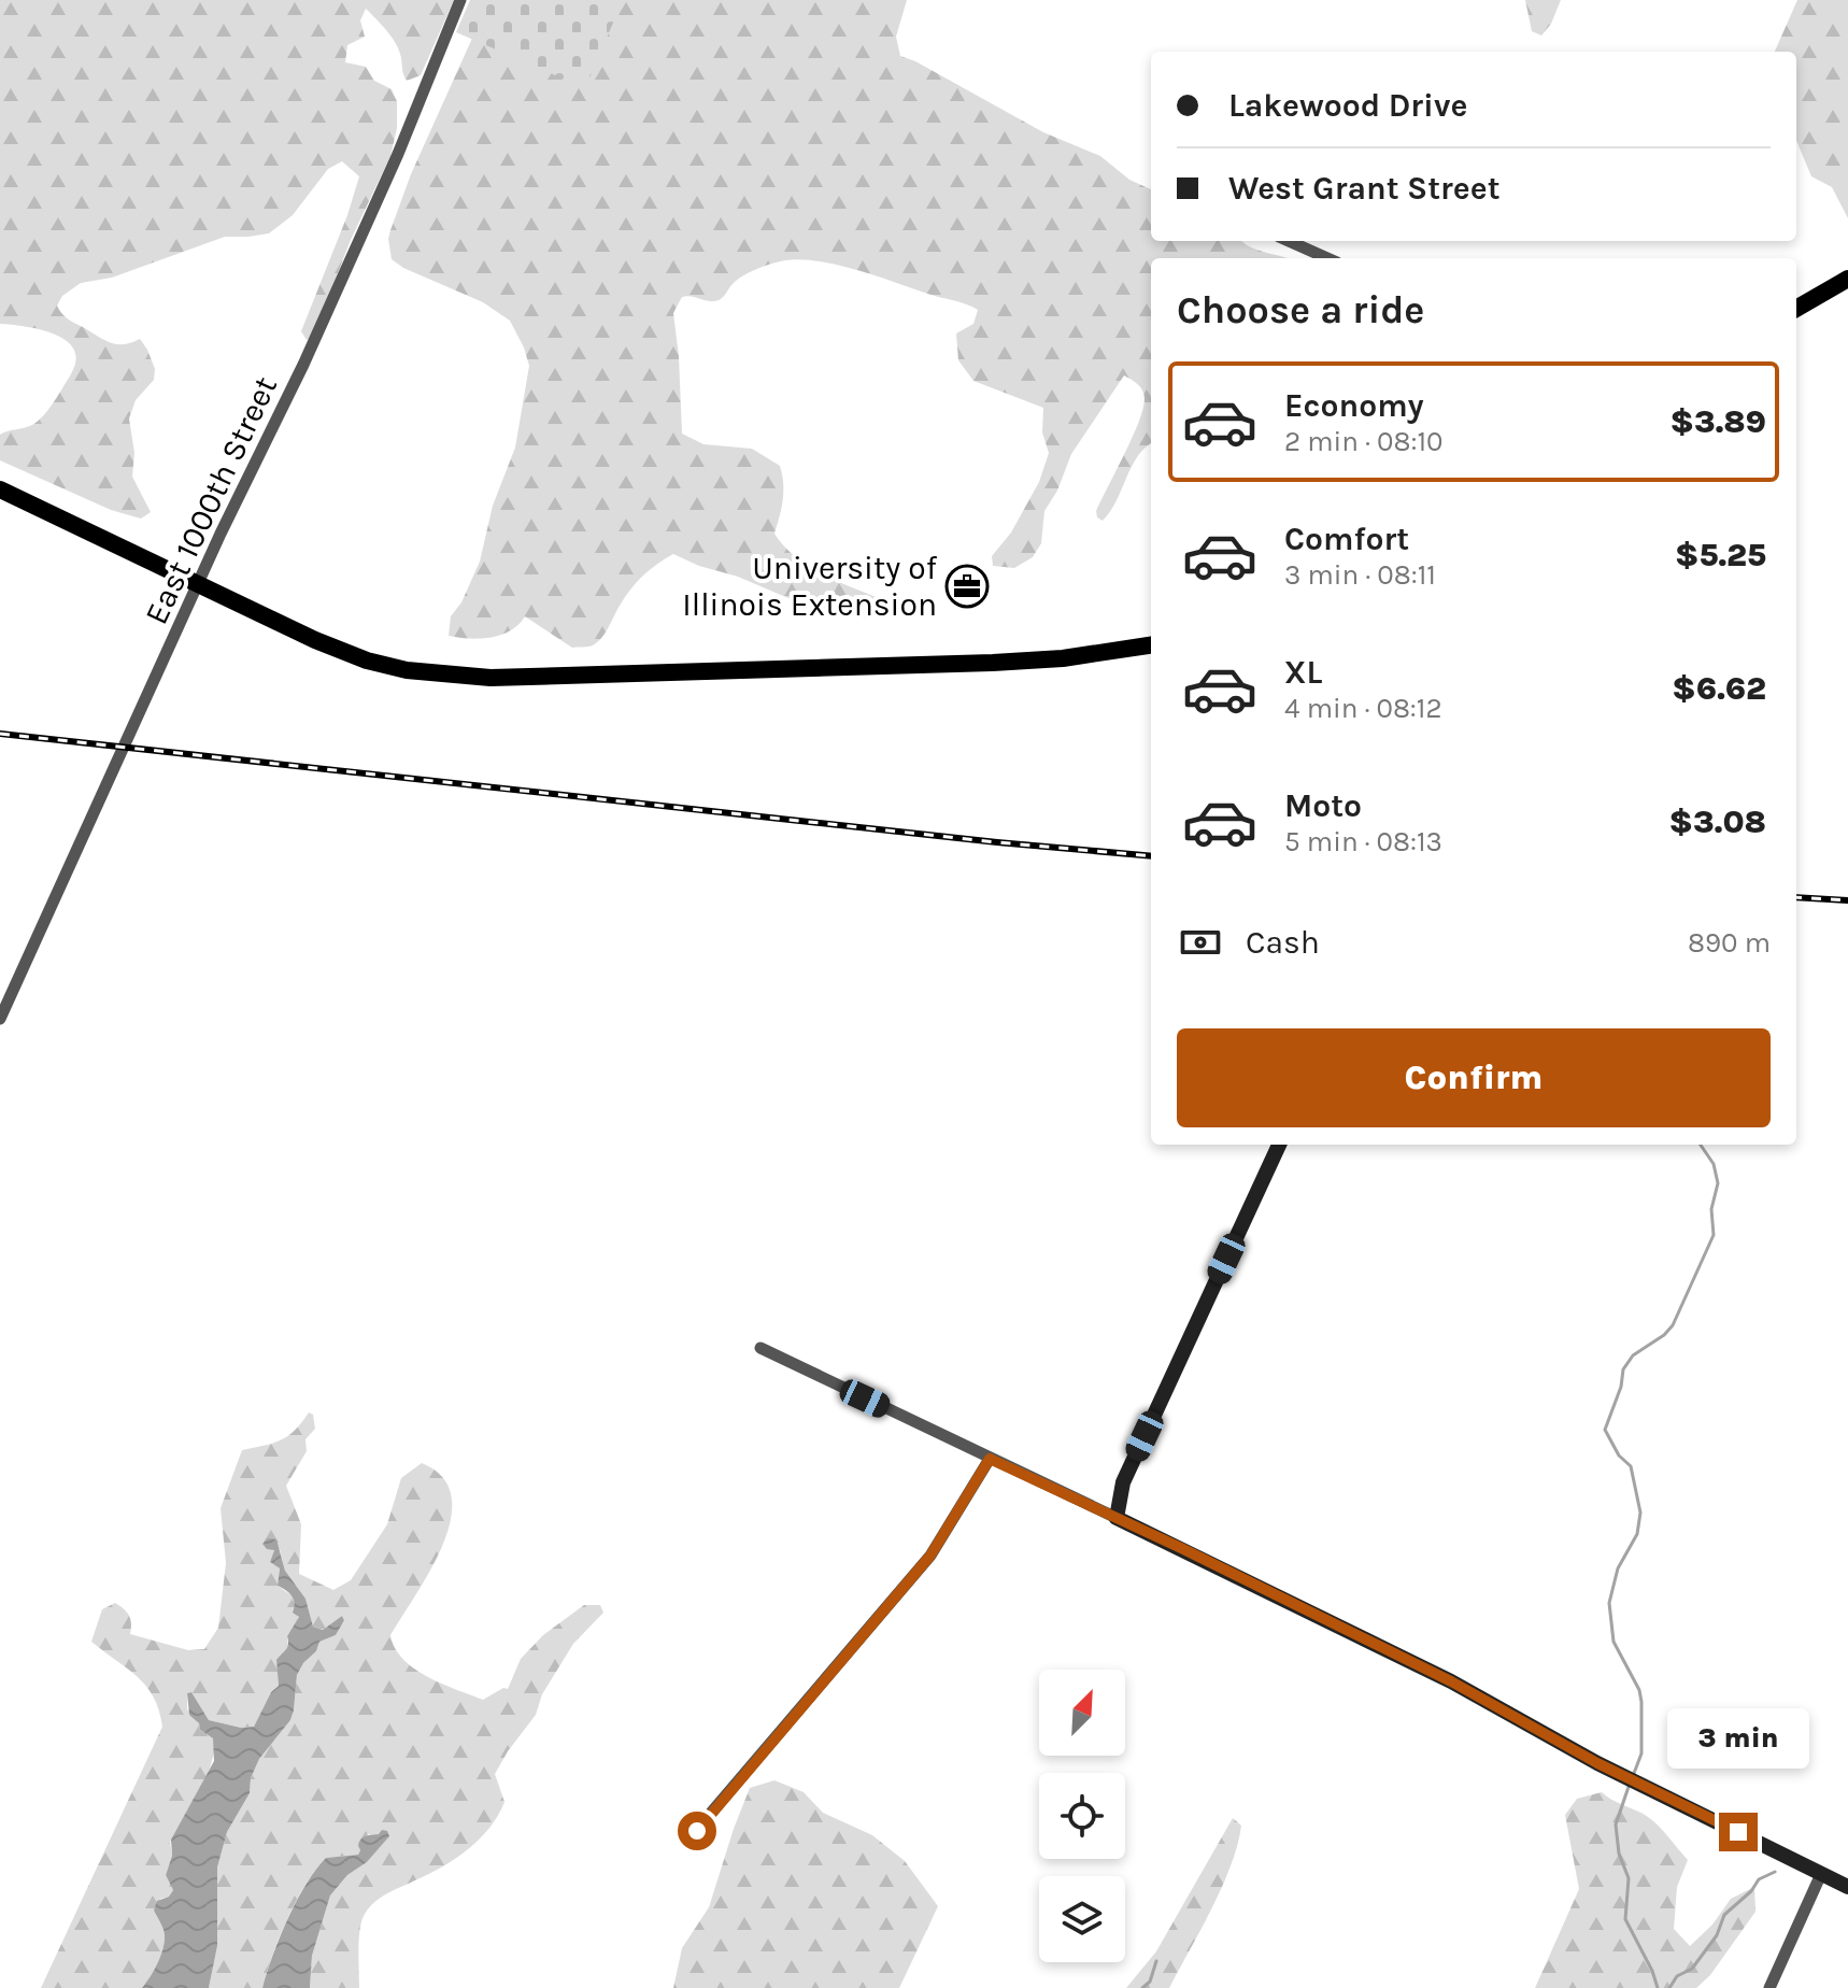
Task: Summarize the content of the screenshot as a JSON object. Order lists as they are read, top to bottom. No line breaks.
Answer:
{"streets":{"street":["East 1000th Street"]},"places":{"office":["University of Illinois Extension"]},"north":"top right","page":{"banner":["Lakewood Drive","West Grant Street"],"heading":"Choose a ride","list":[{"name":"Economy","note":"2 min · 08:10","value":"$3.89"},{"name":"Comfort","note":"3 min · 08:11","value":"$5.25"},{"name":"XL","note":"4 min · 08:12","value":"$6.62"},{"name":"Moto","note":"5 min · 08:13","value":"$3.08"}],"pay":["Cash","890 m"],"buttons":"Confirm","bubble":"3 min"}}
